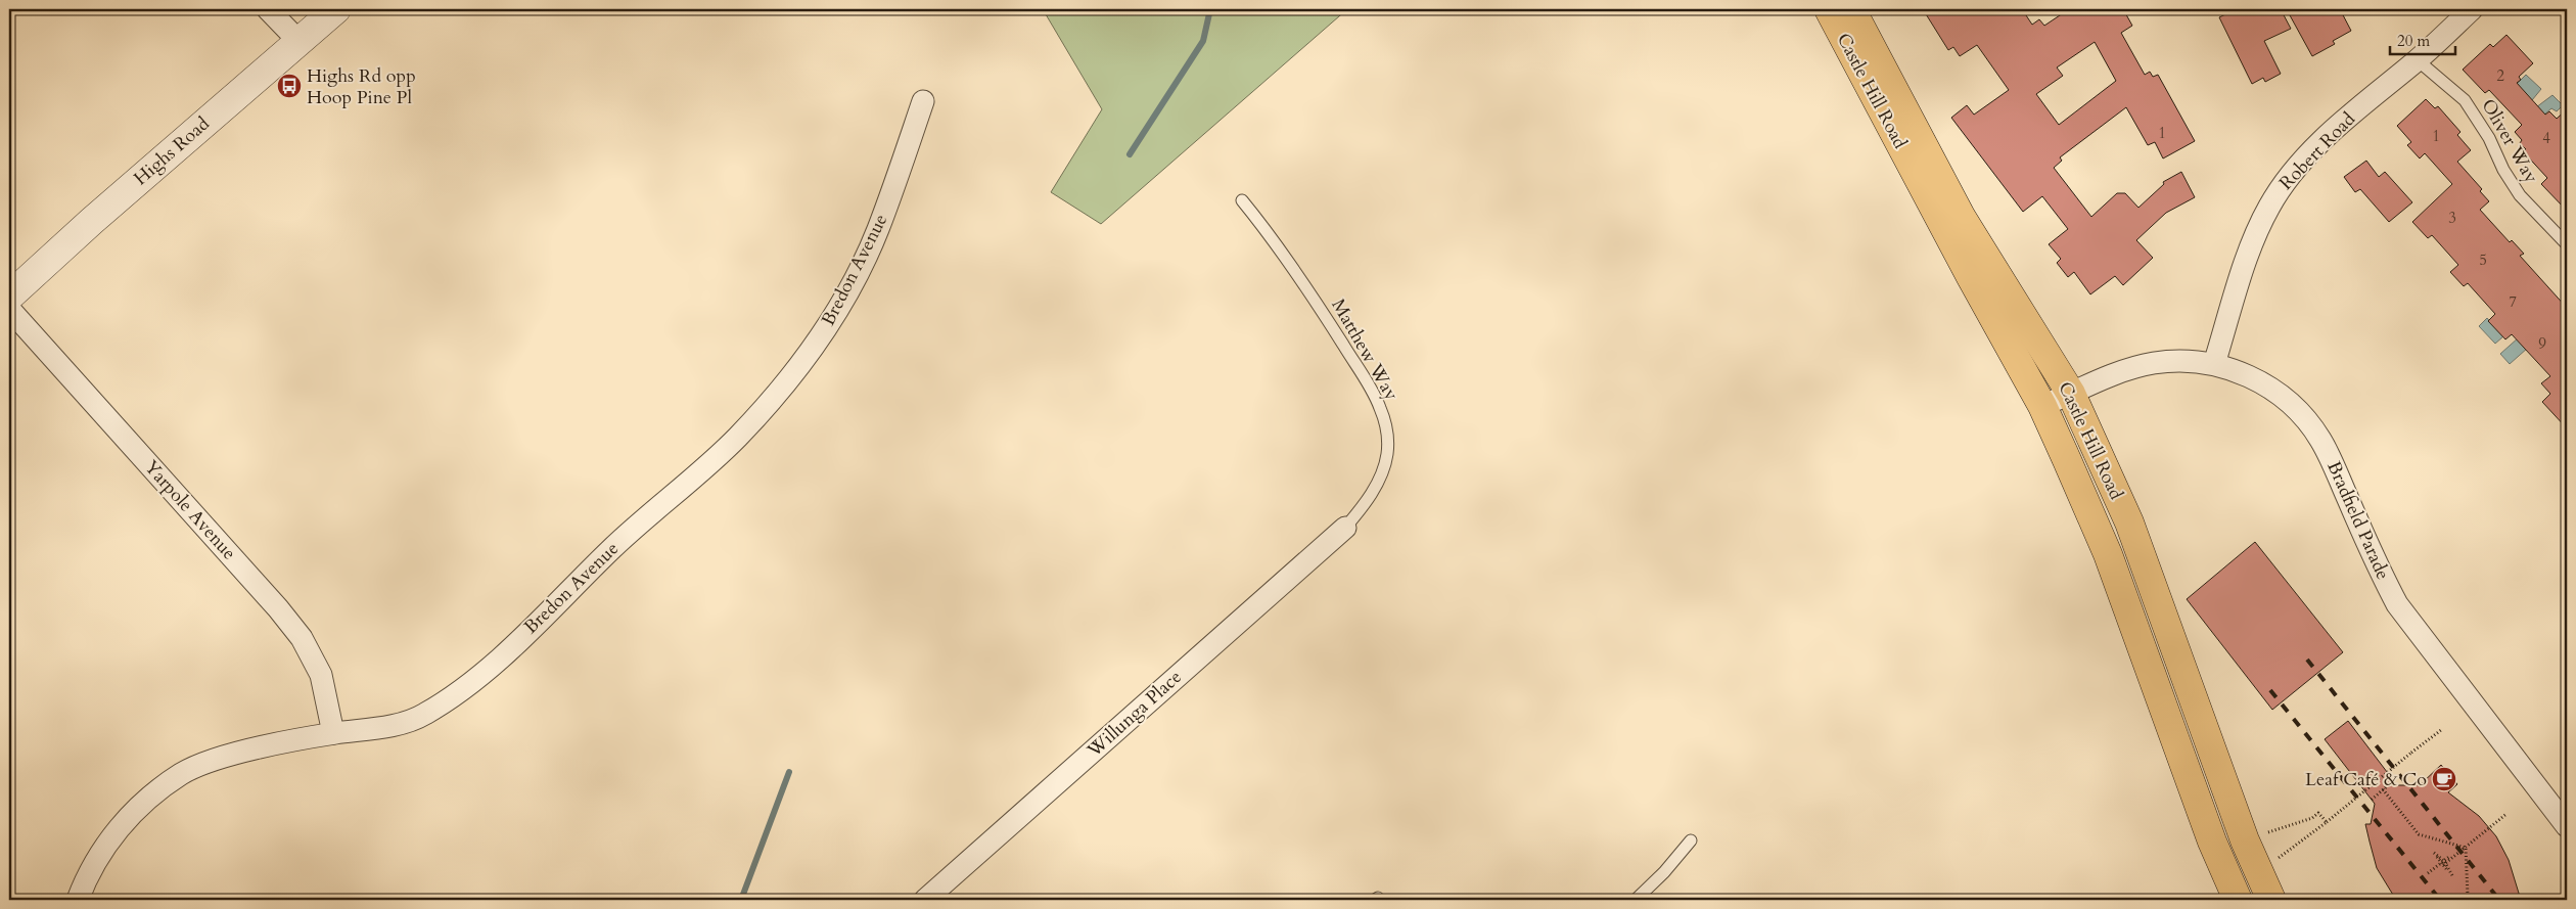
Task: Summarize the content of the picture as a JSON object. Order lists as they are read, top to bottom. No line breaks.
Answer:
{"streets":{"main road":["Castle Hill Road"],"street":["Highs Road","Robert Road","Bredon Avenue","Yarpole Avenue","Bradfield Parade","Willunga Place"],"lane":["Oliver Way","Matthew Way"]},"crossings":[["Castle Hill Road","Bradfield Parade"],["Oliver Way","Robert Road"],["Highs Road","Yarpole Avenue"],["Robert Road","Bradfield Parade"],["Bredon Avenue","Yarpole Avenue"],["Matthew Way","Willunga Place"]],"places":{"bus stop":["Highs Rd opp Hoop Pine Pl"],"cafe":["Leaf Café & Co"]},"house_numbers":["2","1","1","4","3","5","7","9"],"scale_bar":"20 m"}
